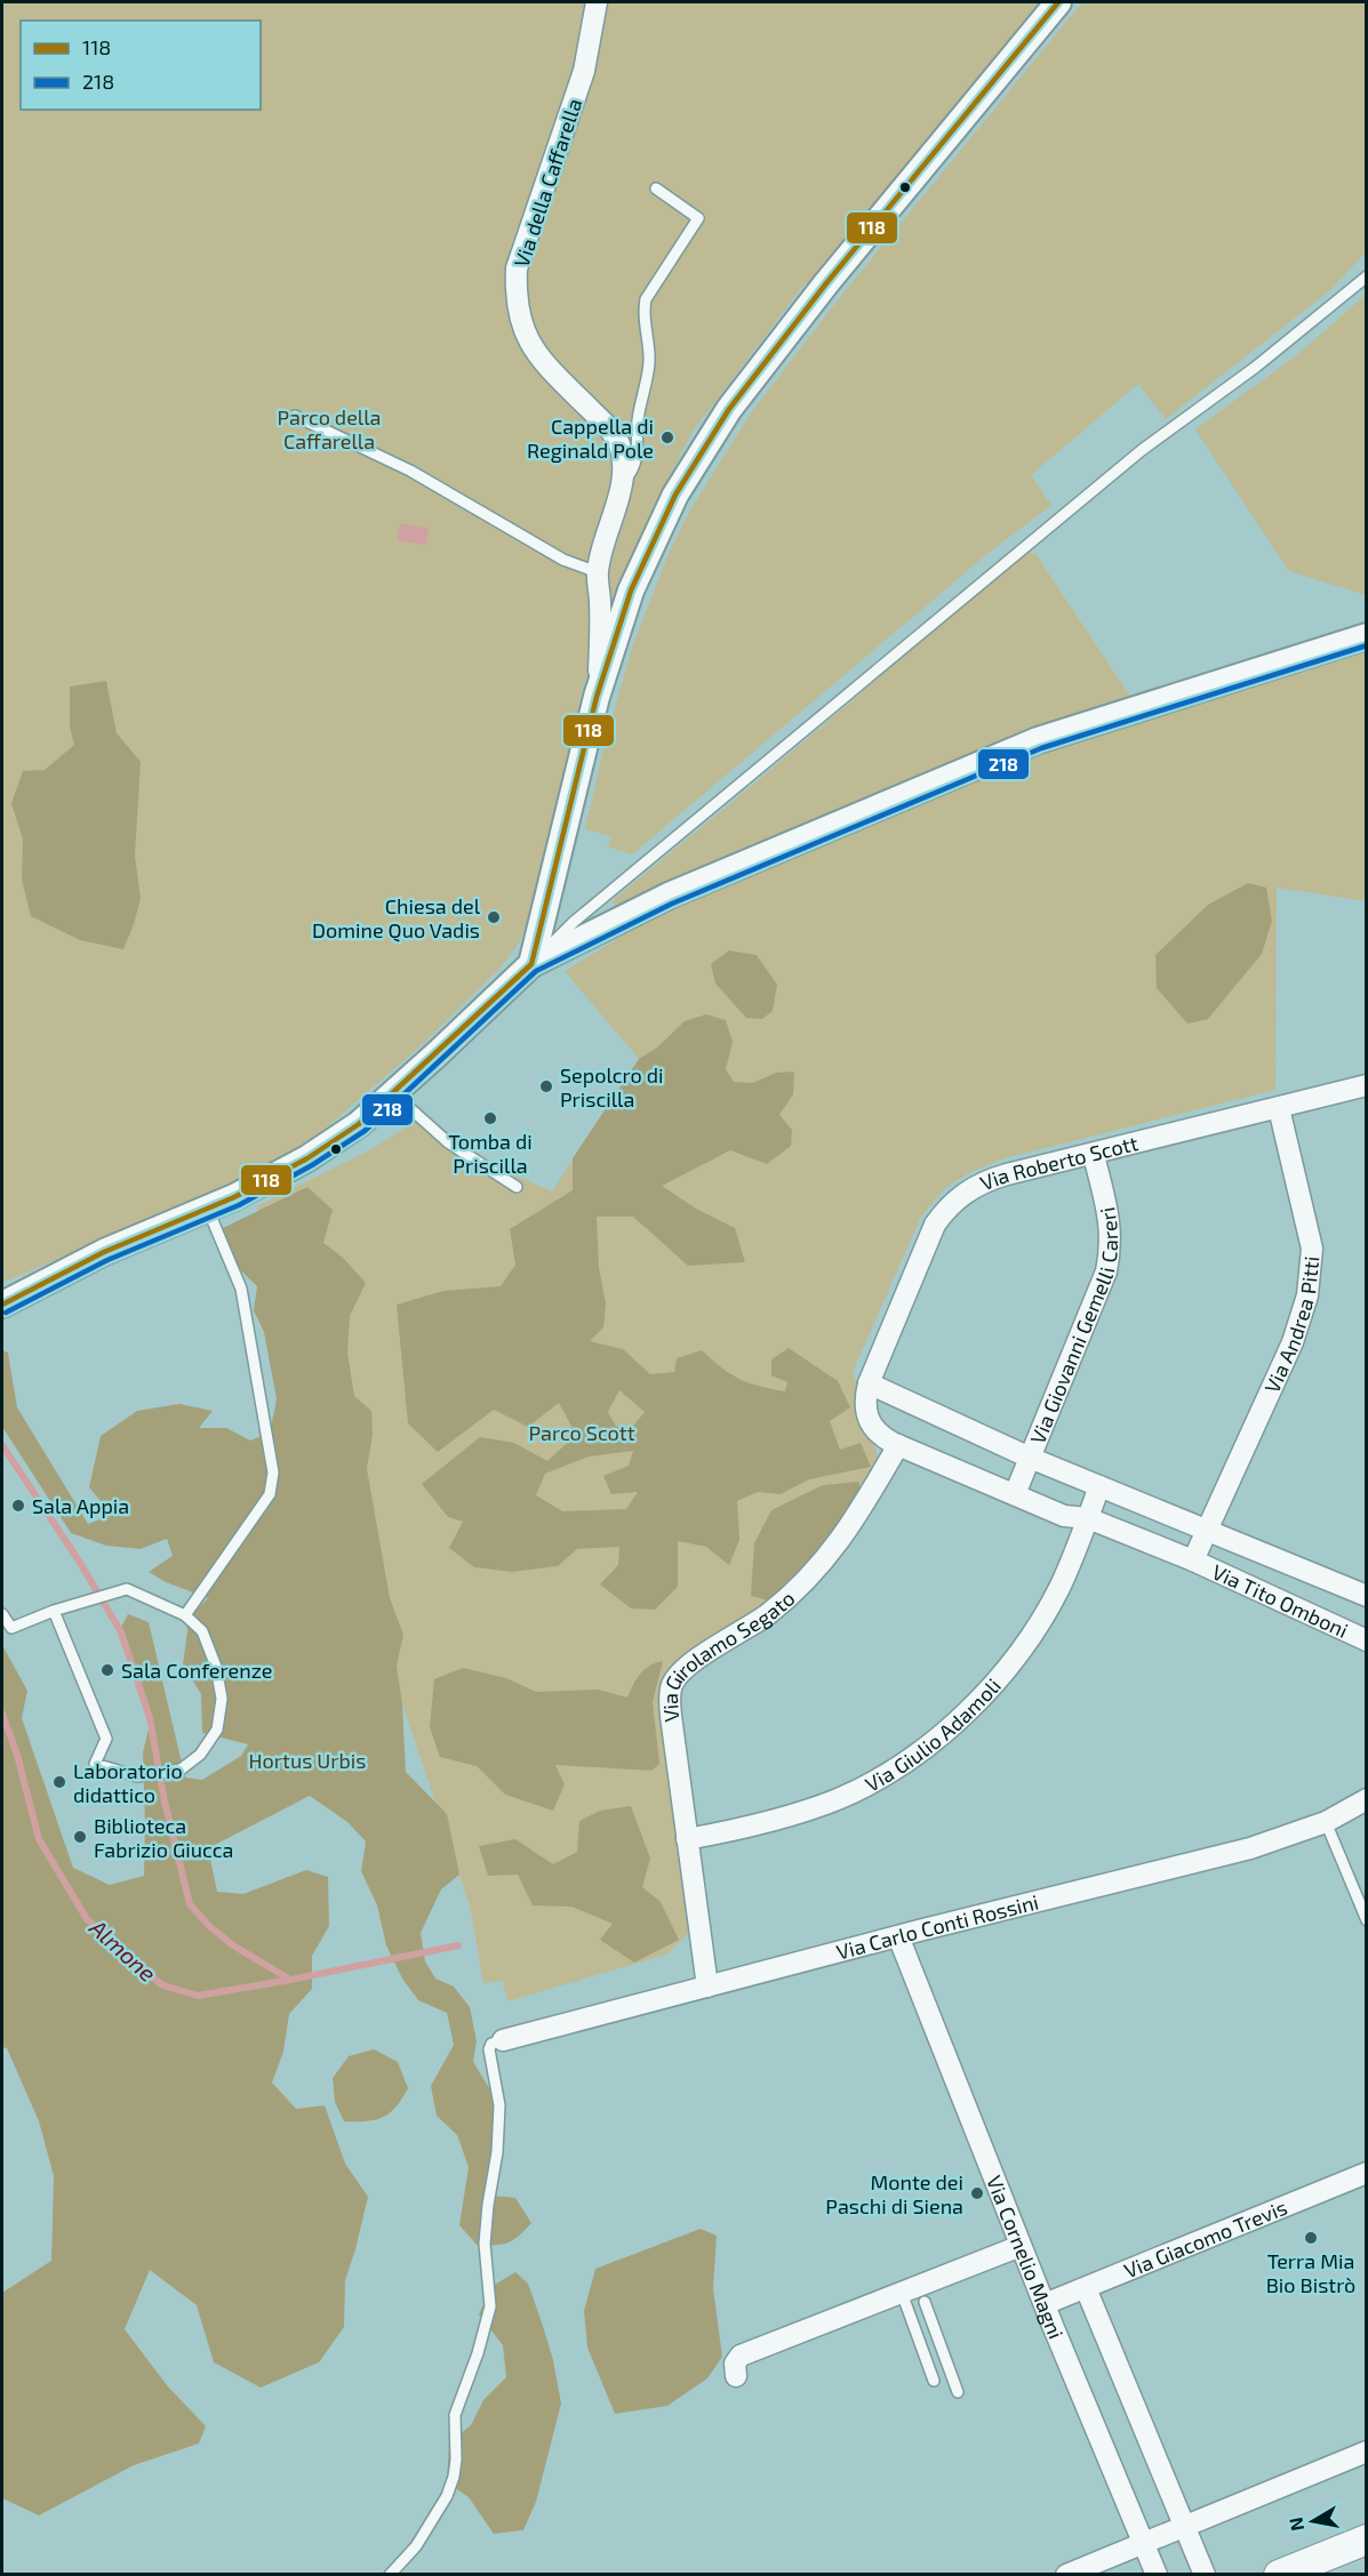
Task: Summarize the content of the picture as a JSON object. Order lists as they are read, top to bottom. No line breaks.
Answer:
{"streets":{"street":["Via della Caffarella","Via Roberto Scott","Via Andrea Pitti","Via Giovanni Gemelli Careri","Via Tito Omboni","Via Girolamo Segato","Via Giulio Adamoli","Via Carlo Conti Rossini","Via Giacomo Trevis","Via Cornelio Magni"]},"crossings":[["Via Roberto Scott","Via Andrea Pitti"],["Via Roberto Scott","Via Giovanni Gemelli Careri"],["Via Roberto Scott","Via Tito Omboni"],["Via Andrea Pitti","Via Tito Omboni"],["Via Giovanni Gemelli Careri","Via Tito Omboni"],["Via Tito Omboni","Via Girolamo Segato"],["Via Tito Omboni","Via Giulio Adamoli"],["Via Girolamo Segato","Via Giulio Adamoli"],["Via Girolamo Segato","Via Carlo Conti Rossini"],["Via Carlo Conti Rossini","Via Cornelio Magni"],["Via Giacomo Trevis","Via Cornelio Magni"]],"water":["Almone"],"parks":["Parco della Caffarella","Parco Scott","Hortus Urbis"],"places":["Cappella di Reginald Pole","Chiesa del Domine Quo Vadis","Sepolcro di Priscilla","Tomba di Priscilla","Sala Appia","Sala Conferenze","Laboratorio didattico","Biblioteca Fabrizio Giucca","Monte dei Paschi di Siena","Terra Mia Bio Bistrò"],"lines":["transit line 118","transit line 218"],"legend":["118","218"],"north":"left"}
